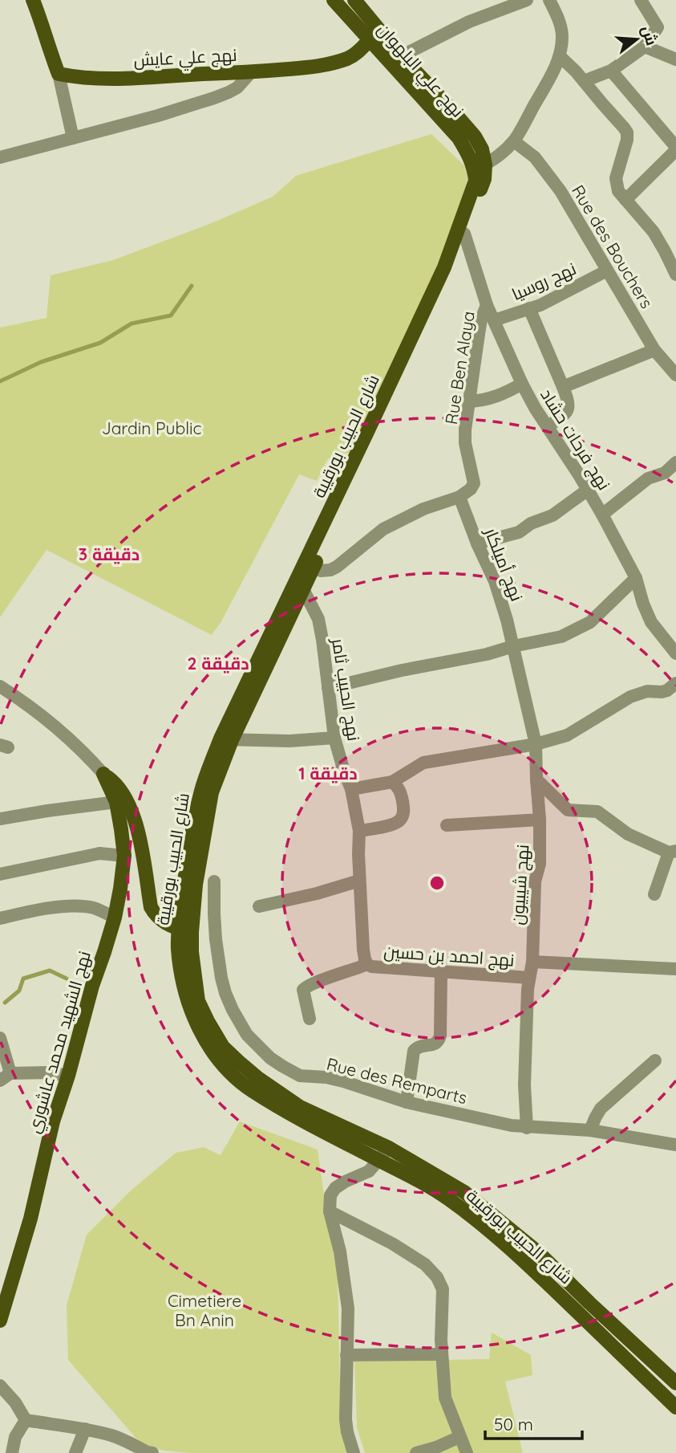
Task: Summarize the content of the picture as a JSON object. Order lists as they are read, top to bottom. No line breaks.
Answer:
{"streets":{"main road":["نهج علي عايش","نهج علي البلهوان","شارع الحبيب بورقيبة","نهج الشهيد محمد عاشوري"],"street":["Rue des Bouchers","نهج روسيا","Rue Ben Alaya","نهج فرحات حشاد","نهج أميلكار","نهج الحبيب ثامر","نهج شيبيون","نهج احمد بن حسين","Rue des Remparts"]},"crossings":[["نهج علي عايش","نهج علي البلهوان"],["نهج علي البلهوان","شارع الحبيب بورقيبة"],["Rue des Bouchers","نهج روسيا"],["نهج روسيا","نهج فرحات حشاد"],["Rue Ben Alaya","نهج فرحات حشاد"],["Rue Ben Alaya","نهج أميلكار"],["شارع الحبيب بورقيبة","نهج فرحات حشاد"],["شارع الحبيب بورقيبة","نهج الحبيب ثامر"],["نهج أميلكار","نهج شيبيون"],["نهج الحبيب ثامر","نهج احمد بن حسين"],["نهج شيبيون","نهج احمد بن حسين"],["نهج شيبيون","Rue des Remparts"]],"parks":["Jardin Public","Cimetiere Bn Anin"],"scale_bar":"50 m","north":"right","rings":["3 دقيقة","2 دقيقة","1 دقيقة"]}
